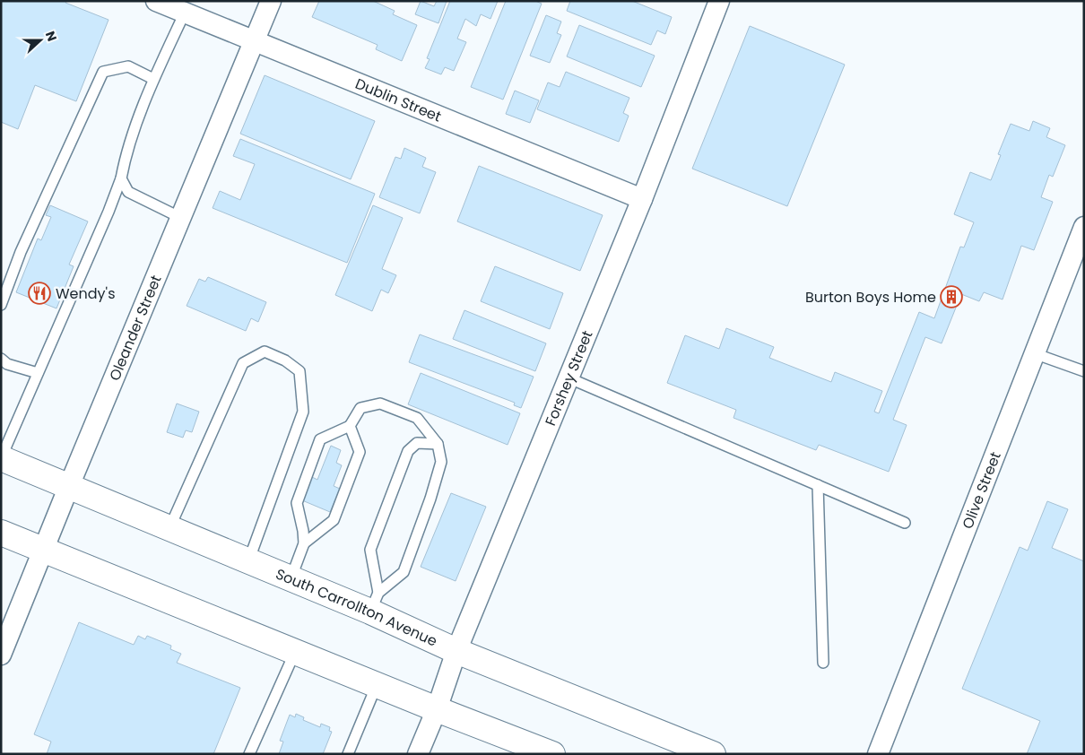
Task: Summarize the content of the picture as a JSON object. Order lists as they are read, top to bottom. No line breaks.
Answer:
{"streets":{"main road":["South Carrollton Avenue"],"street":["Dublin Street","Oleander Street","Forshey Street","Olive Street"]},"crossings":[["Dublin Street","Oleander Street"],["Dublin Street","Forshey Street"],["Oleander Street","South Carrollton Avenue"],["Forshey Street","South Carrollton Avenue"]],"places":{"restaurant":["Wendy's"],"building":["Burton Boys Home"]},"north":"right"}
